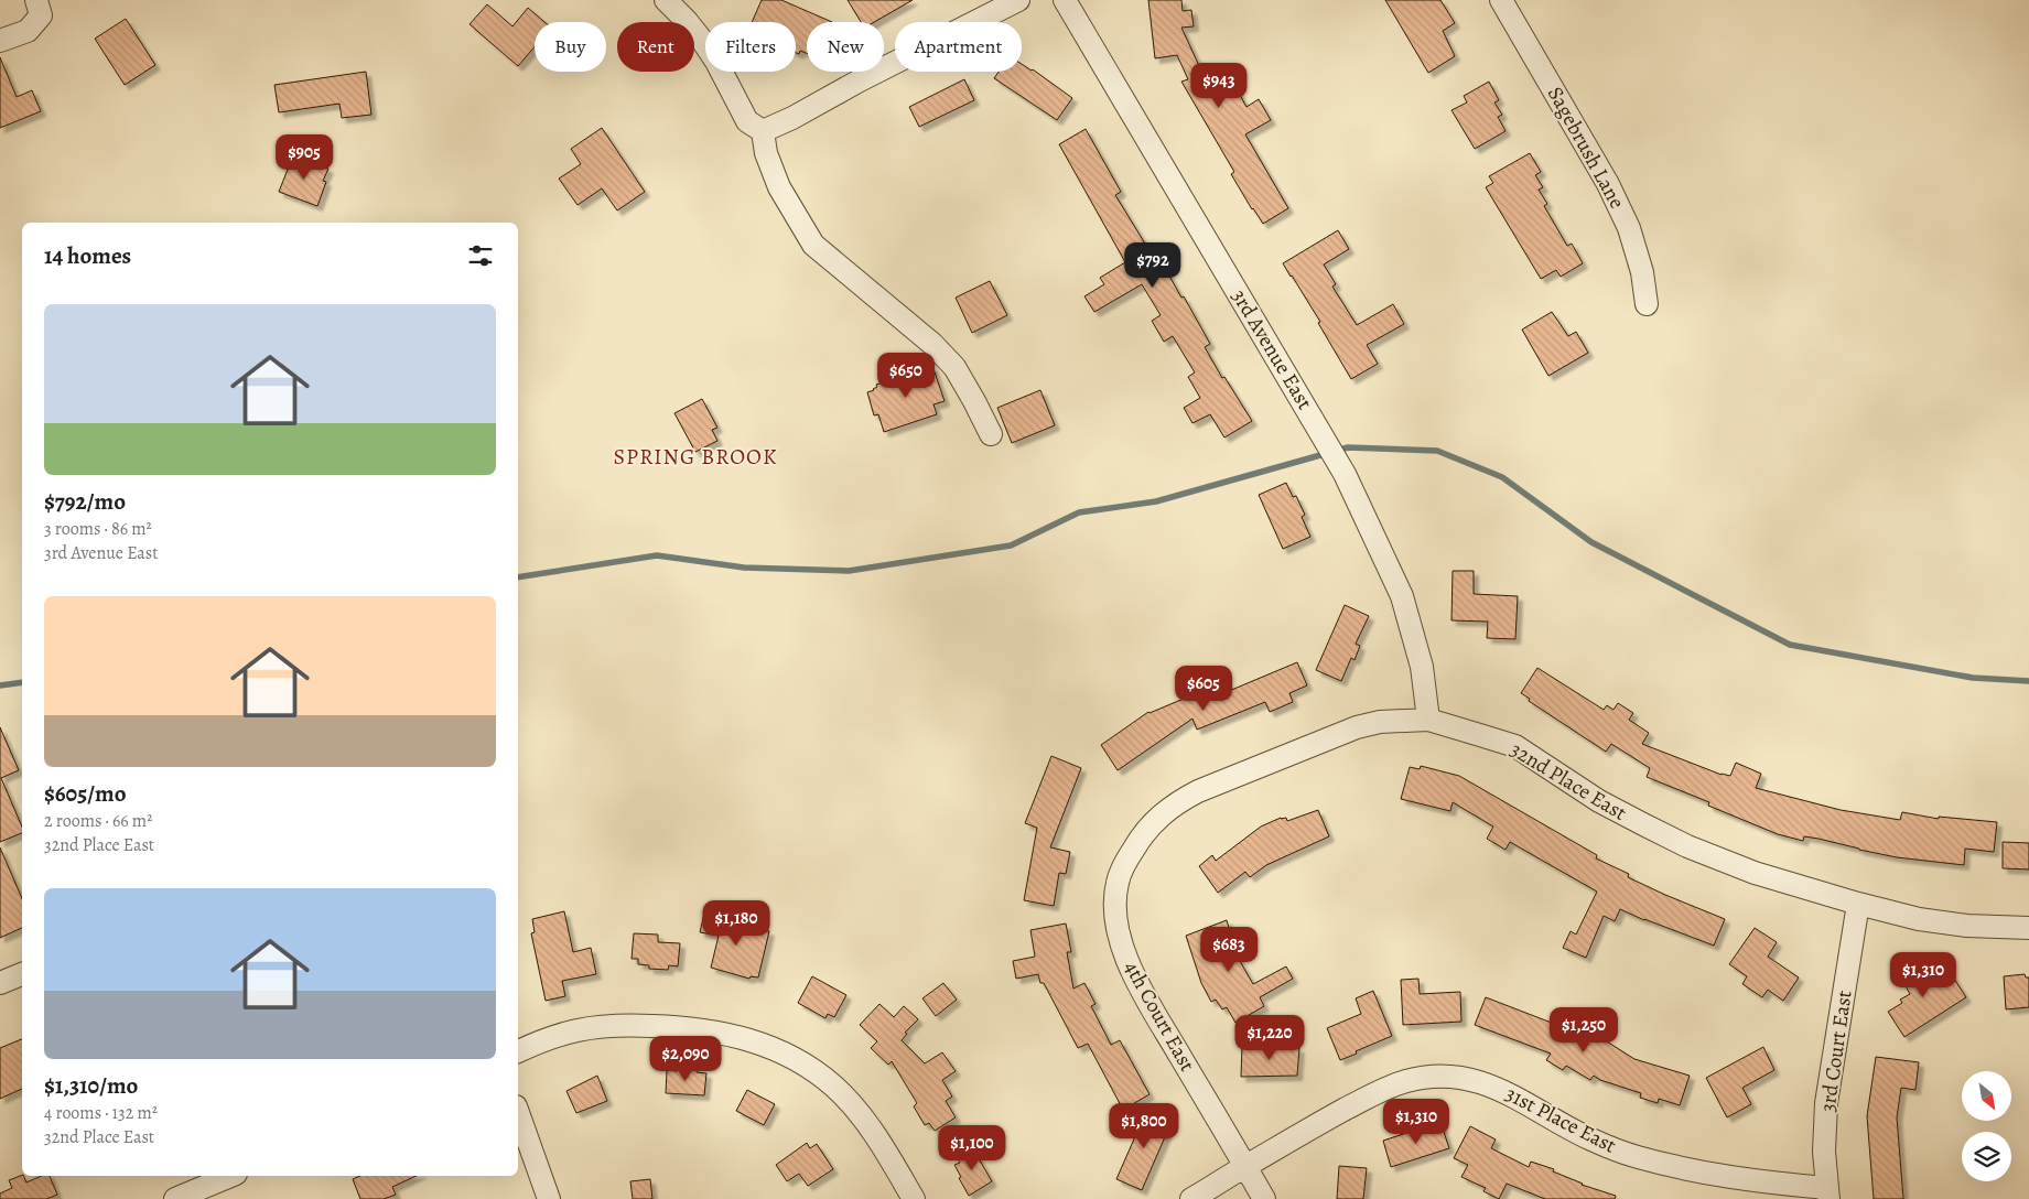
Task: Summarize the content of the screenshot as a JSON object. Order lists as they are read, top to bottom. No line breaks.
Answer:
{"streets":{"street":["Sagebrush Lane","3rd Avenue East","32nd Place East","4th Court East","3rd Court East","31st Place East"]},"crossings":[["3rd Avenue East","32nd Place East"],["32nd Place East","4th Court East"],["32nd Place East","3rd Court East"],["4th Court East","31st Place East"],["3rd Court East","31st Place East"]],"districts":["SPRING BROOK"],"north":"bottom right","page":{"chip":["Buy","Rent","Filters","New","Apartment"],"price":["$943","$905","$792","$650","$605","$1,180","$683","$1,310","$1,250","$1,220","$2,090","$1,310","$1,800","$1,100"],"heading":"14 homes","list":[{"name":"$792/mo","note":"3 rooms · 86 m² · 3rd Avenue East"},{"name":"$605/mo","note":"2 rooms · 66 m² · 32nd Place East"},{"name":"$1,310/mo","note":"4 rooms · 132 m² · 32nd Place East"}]}}
